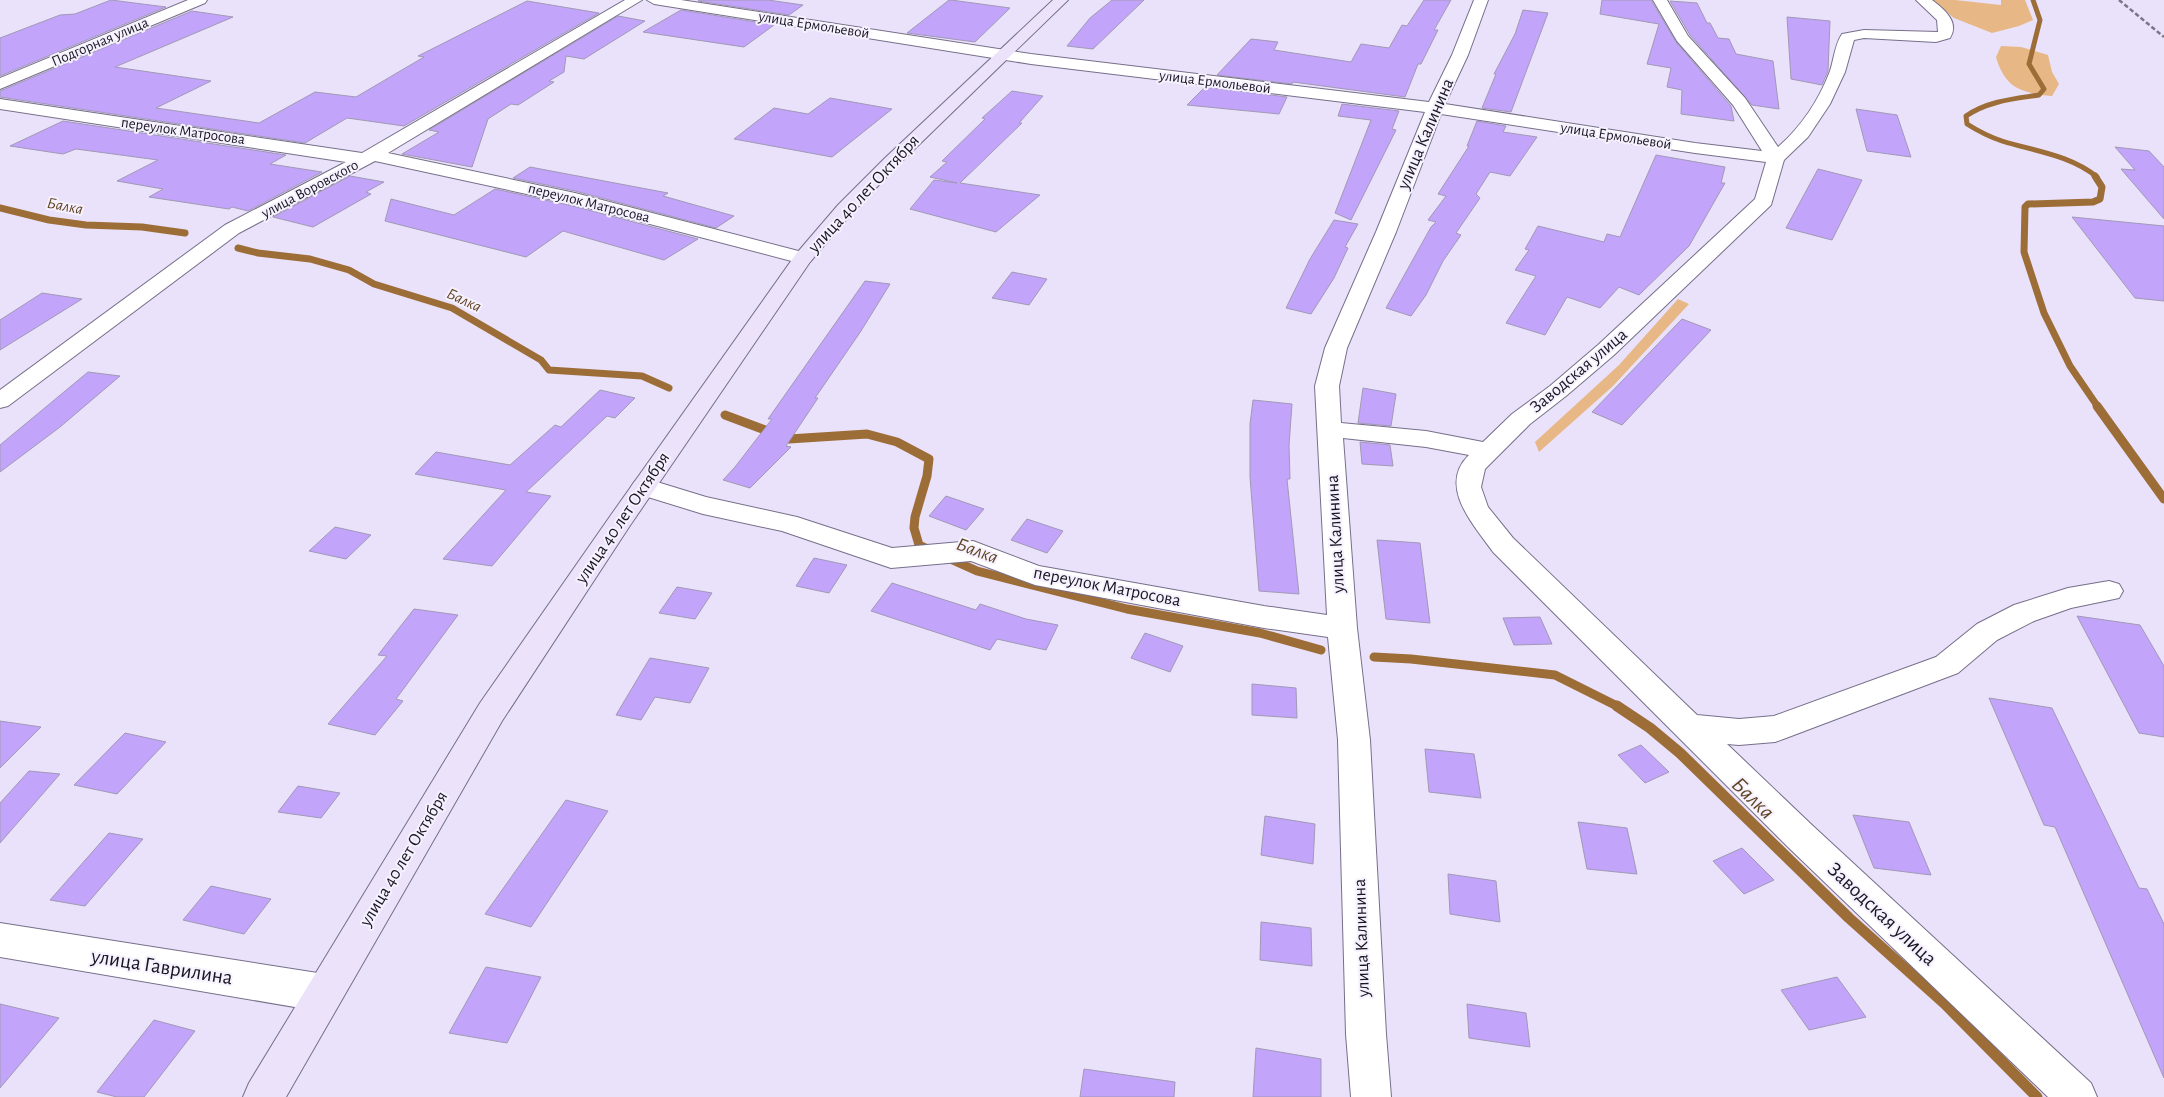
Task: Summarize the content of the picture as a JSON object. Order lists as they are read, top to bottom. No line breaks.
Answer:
{"streets":{"street":["улица Ермольевой","Подгорная улица","переулок Матросова","улица Калинина","улица Воровского","улица 40 лет Октября","Заводская улица","улица Гаврилина"]},"crossings":[["улица Ермольевой","улица Калинина"],["улица Ермольевой","улица 40 лет Октября"],["улица Ермольевой","Заводская улица"],["переулок Матросова","улица Калинина"],["переулок Матросова","улица Воровского"],["переулок Матросова","улица 40 лет Октября"],["улица 40 лет Октября","улица Гаврилина"]],"water":["Балка"]}
